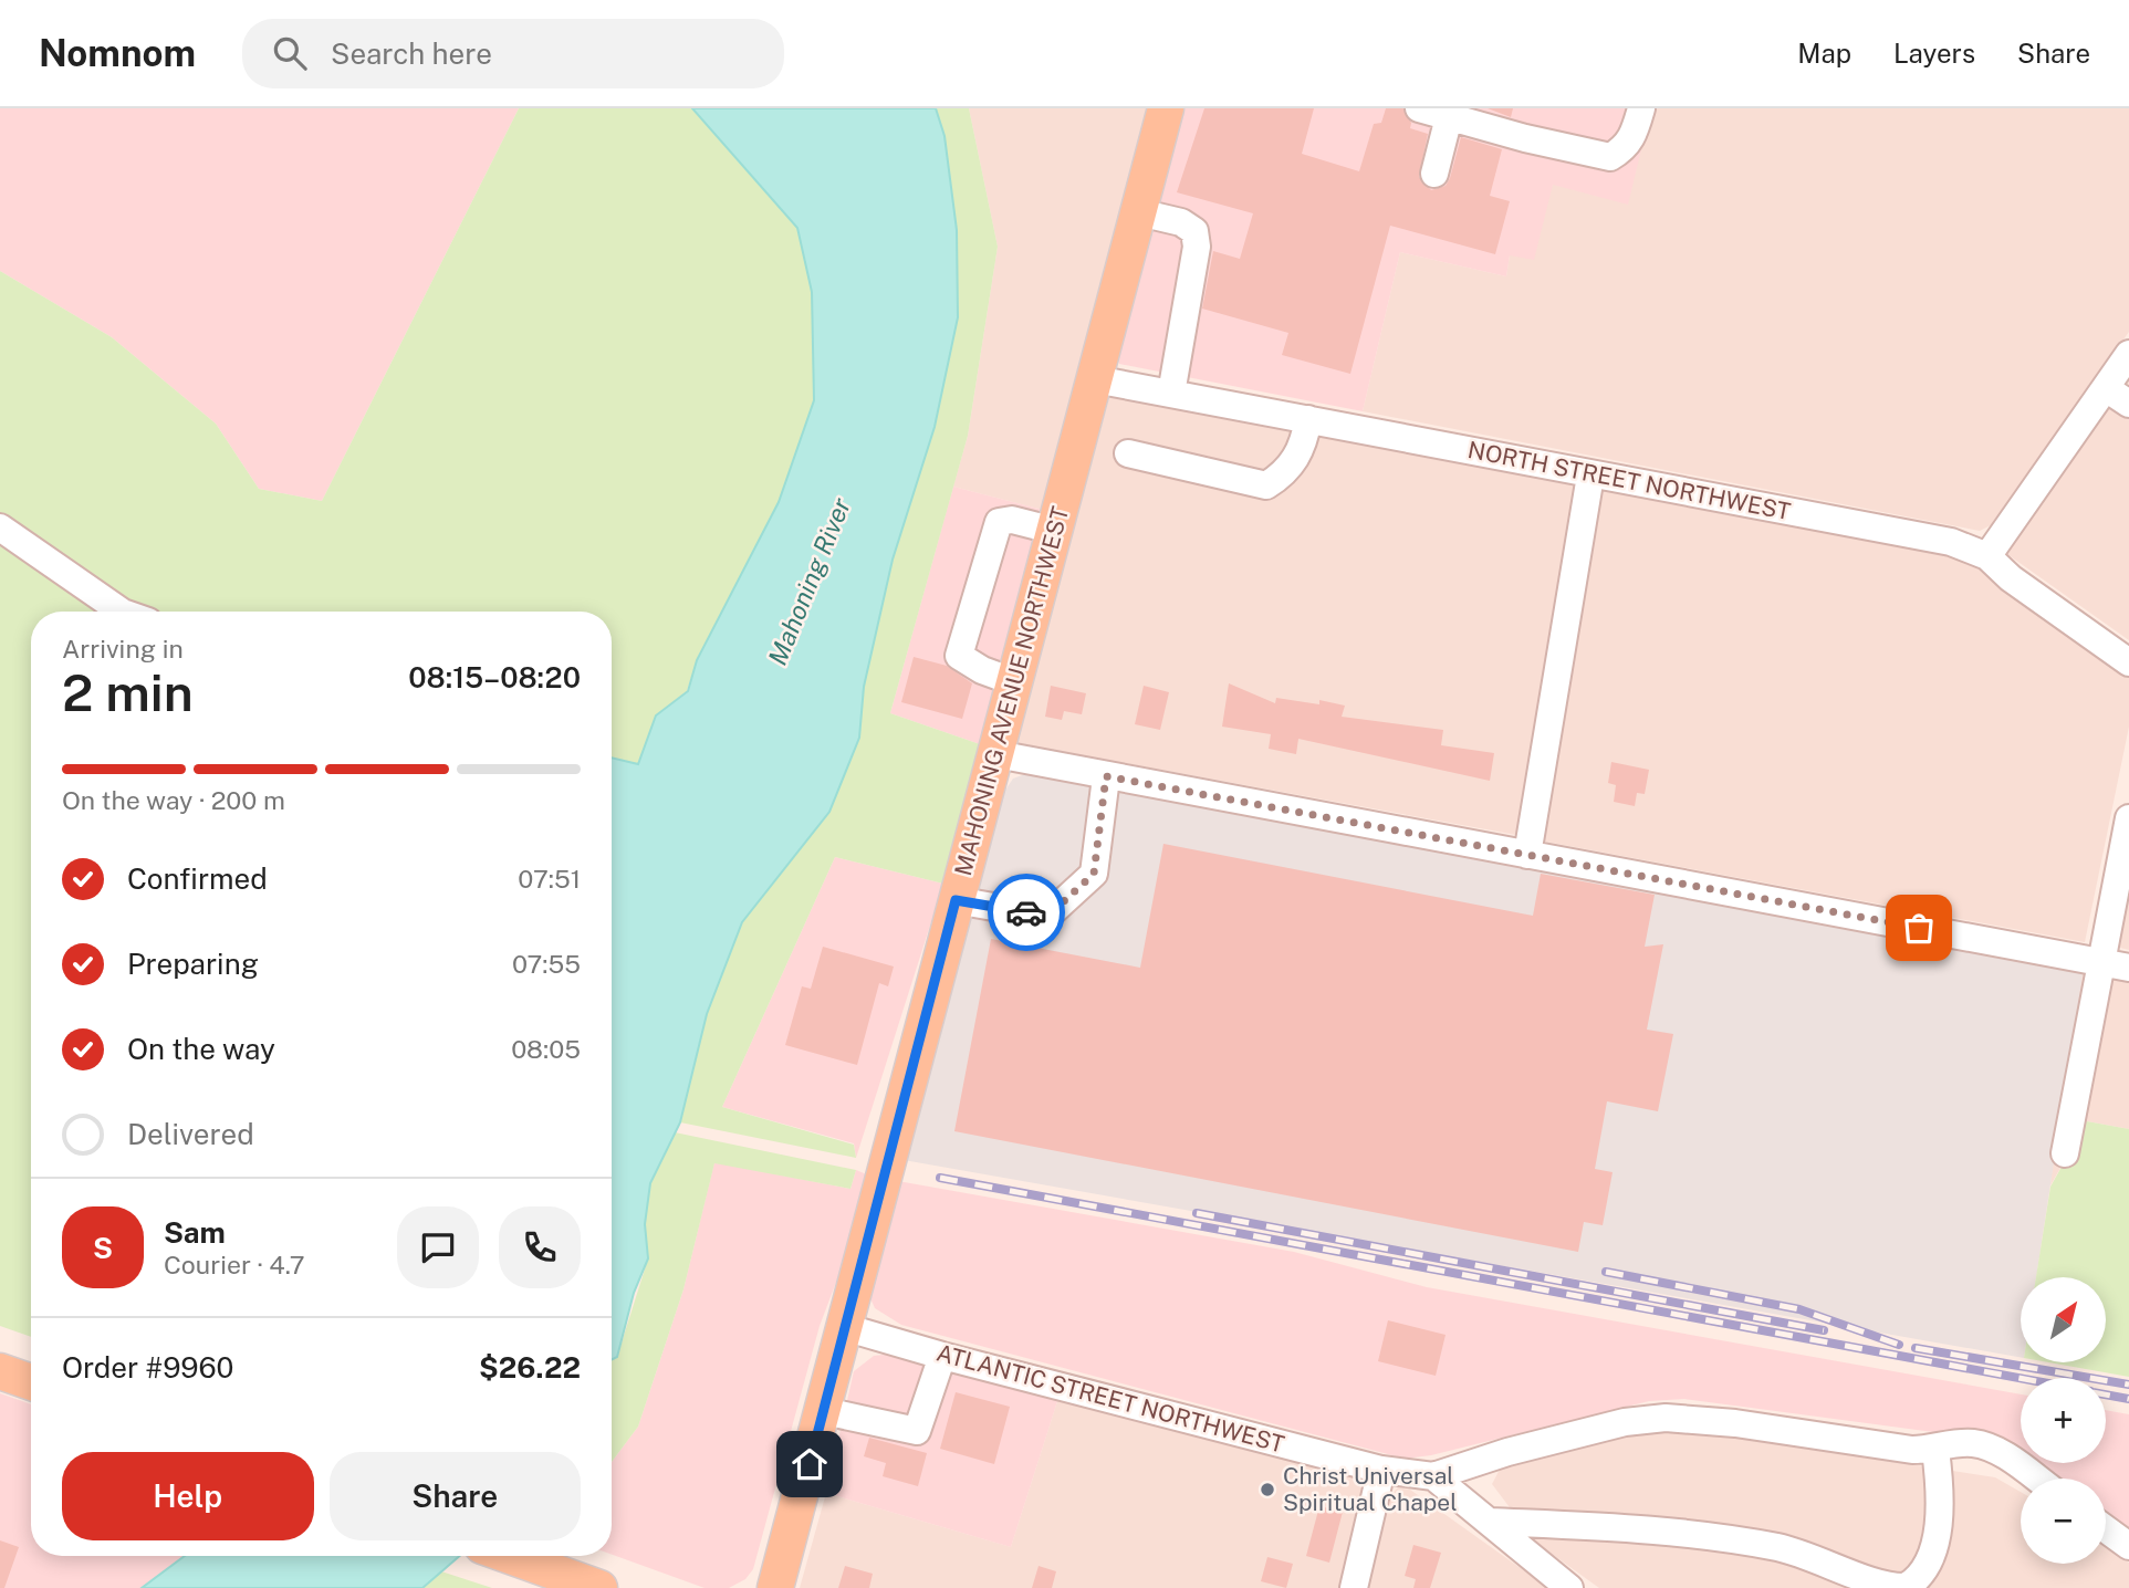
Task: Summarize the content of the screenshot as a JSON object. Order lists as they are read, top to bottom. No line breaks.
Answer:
{"streets":{"main road":["MAHONING AVENUE NORTHWEST"],"street":["NORTH STREET NORTHWEST","ATLANTIC STREET NORTHWEST"]},"crossings":[["NORTH STREET NORTHWEST","MAHONING AVENUE NORTHWEST"],["MAHONING AVENUE NORTHWEST","ATLANTIC STREET NORTHWEST"]],"water":["Mahoning River"],"places":["Christ Universal Spiritual Chapel"],"north":"top right","page":{"header":"Nomnom","search":"Search here","nav":["Map","Layers","Share"],"heading":["2 min","Arriving in","08:15–08:20"],"panel":["Sam","Courier · 4.7","Order #9960","$26.22"],"bar":"On the way · 200 m","list":[["Confirmed","07:51"],["Preparing","07:55"],["On the way","08:05"],"Delivered"],"round":"S","map_buttons":["+","−"],"buttons":["Help","Share"]}}
